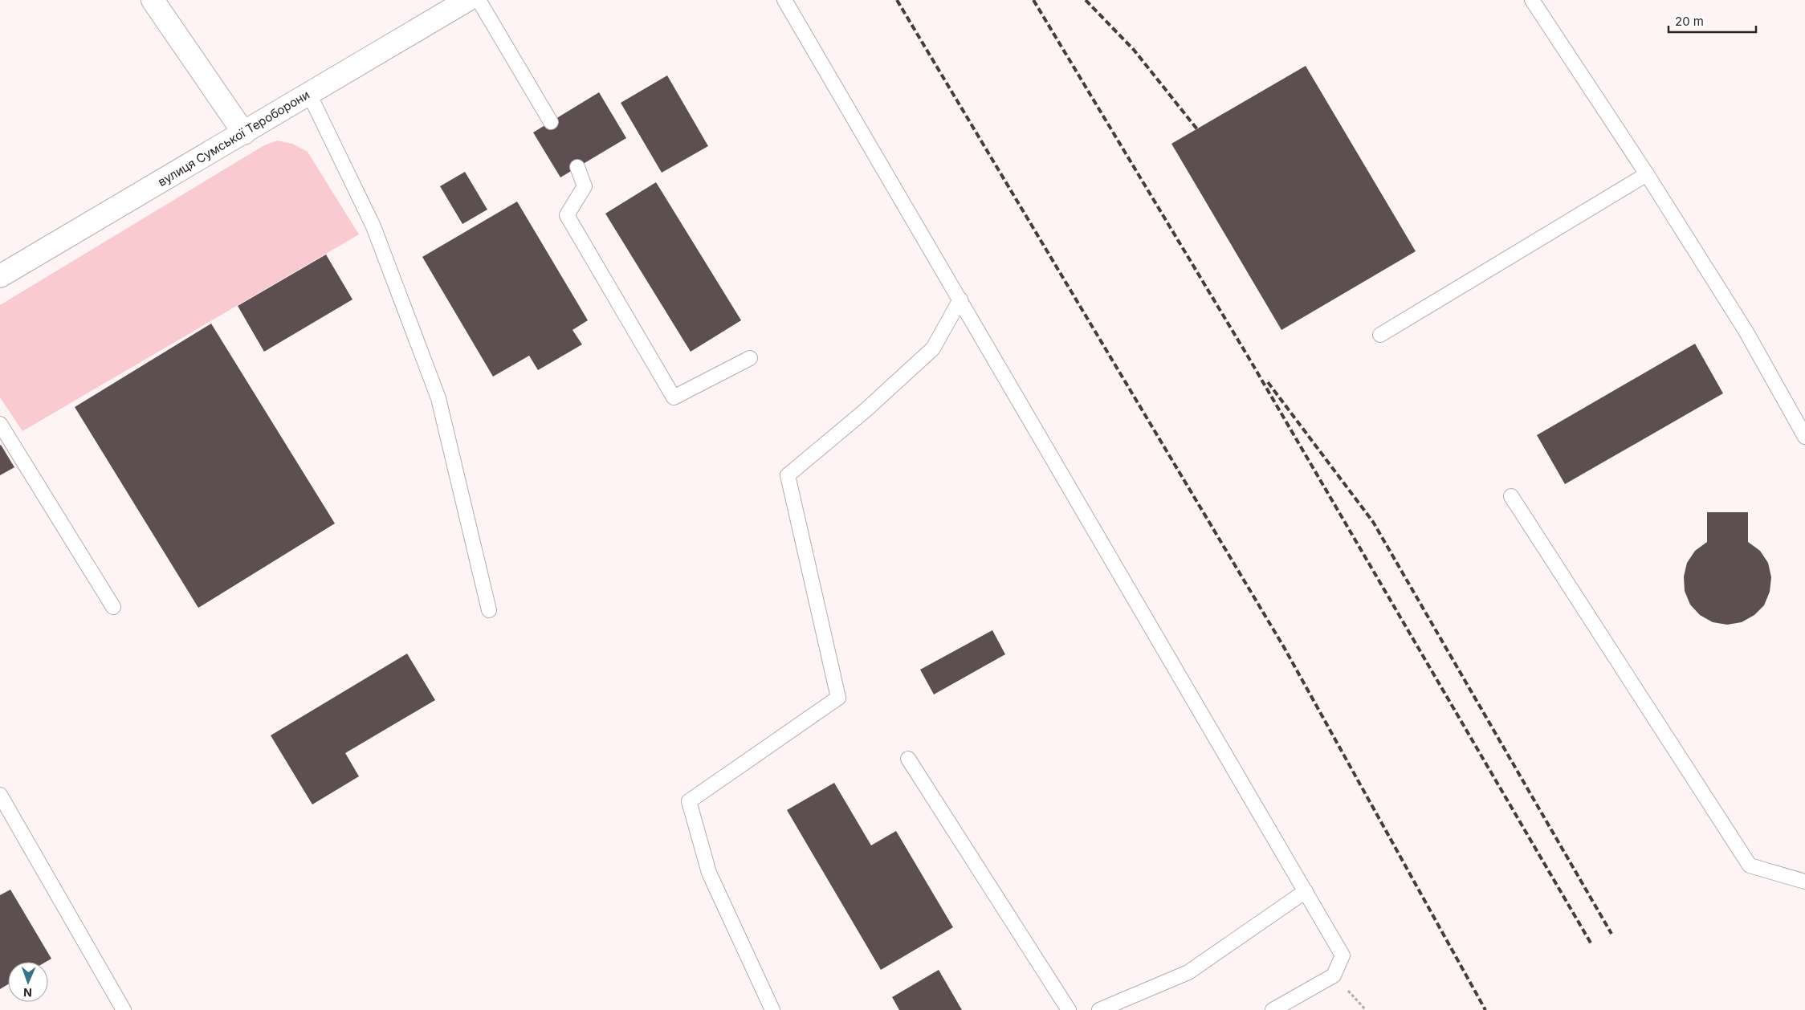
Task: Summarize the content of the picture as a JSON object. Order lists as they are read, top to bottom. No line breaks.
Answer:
{"streets":{"street":["вулиця Сумської Тероборони"]},"scale_bar":"20 m","north":"bottom"}
